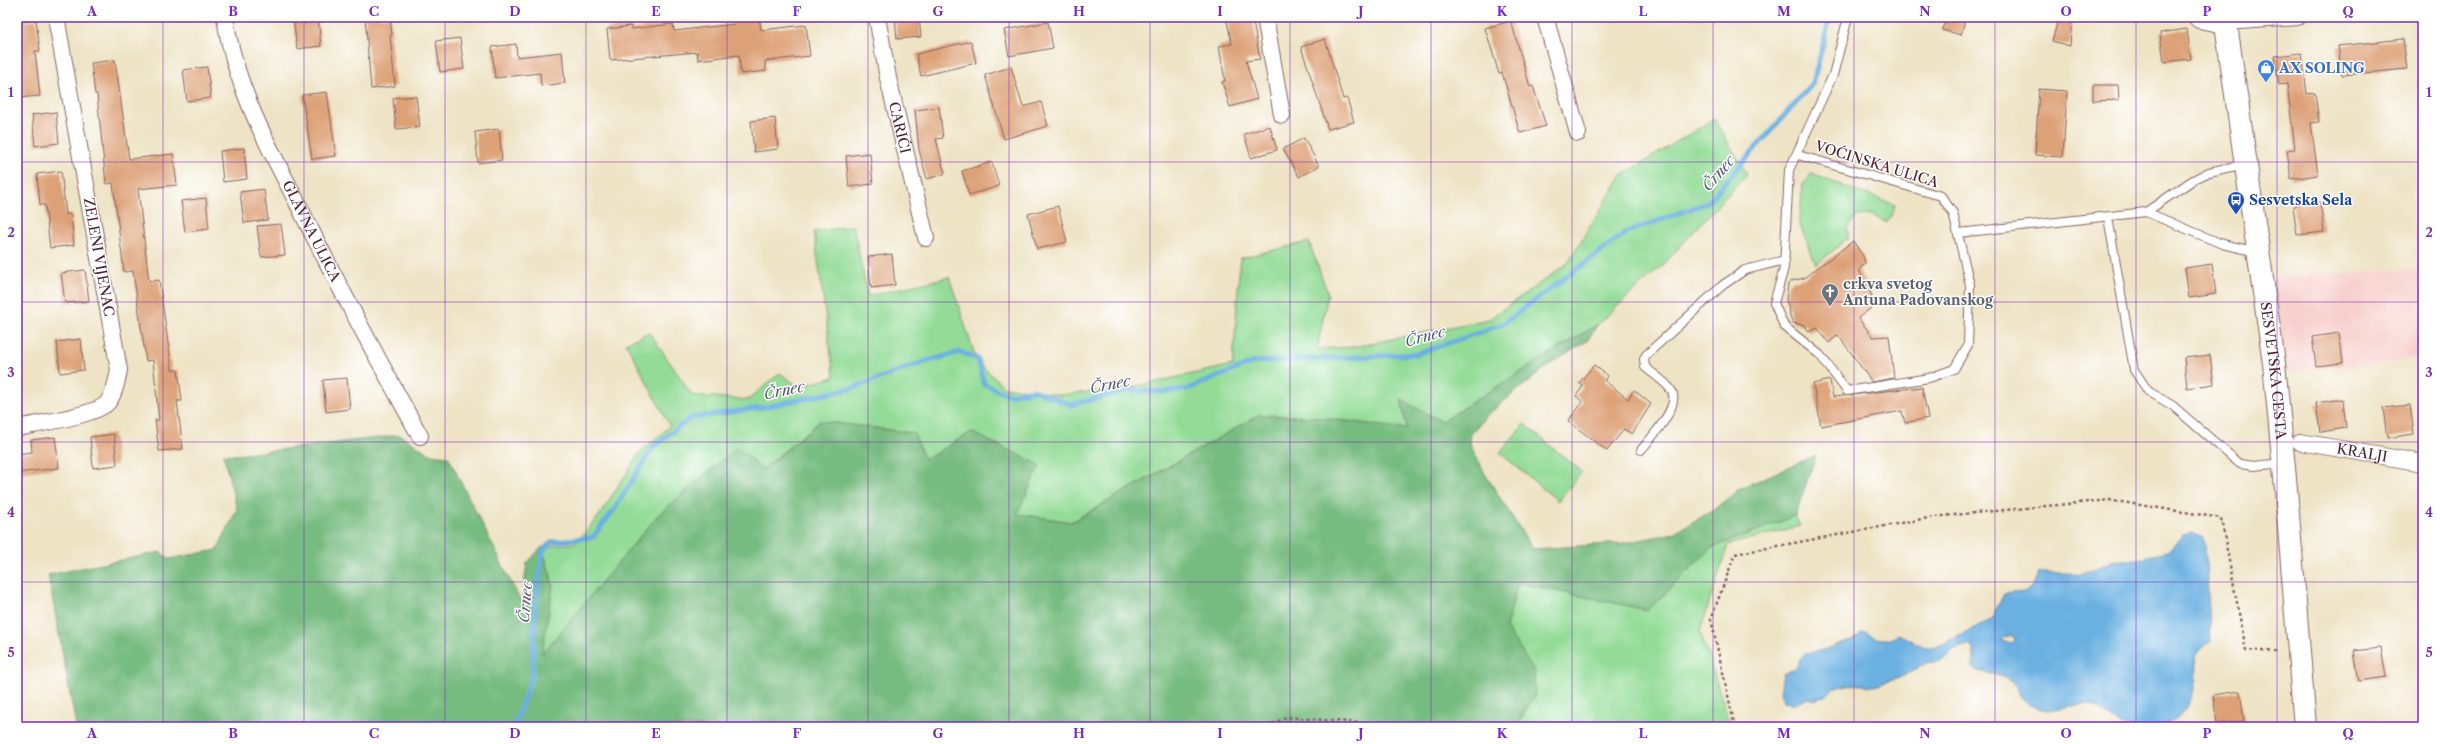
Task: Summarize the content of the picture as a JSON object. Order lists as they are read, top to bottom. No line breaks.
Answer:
{"streets":{"main road":["SESVETSKA CESTA"],"street":["CARIĆI","GLAVNA ULICA","ZELENI VIJENAC","KRALJI"],"lane":["VOĆINSKA ULICA"]},"water":["Črnec"],"places":{"shop":["AX SOLING"],"bus stop":["Sesvetska Sela"],"church":["crkva svetog Antuna Padovanskog"]},"grid":{"columns":["A","B","C","D","E","F","G","H","I","J","K","L","M","N","O","P","Q"],"rows":["1","2","3","4","5"]}}
